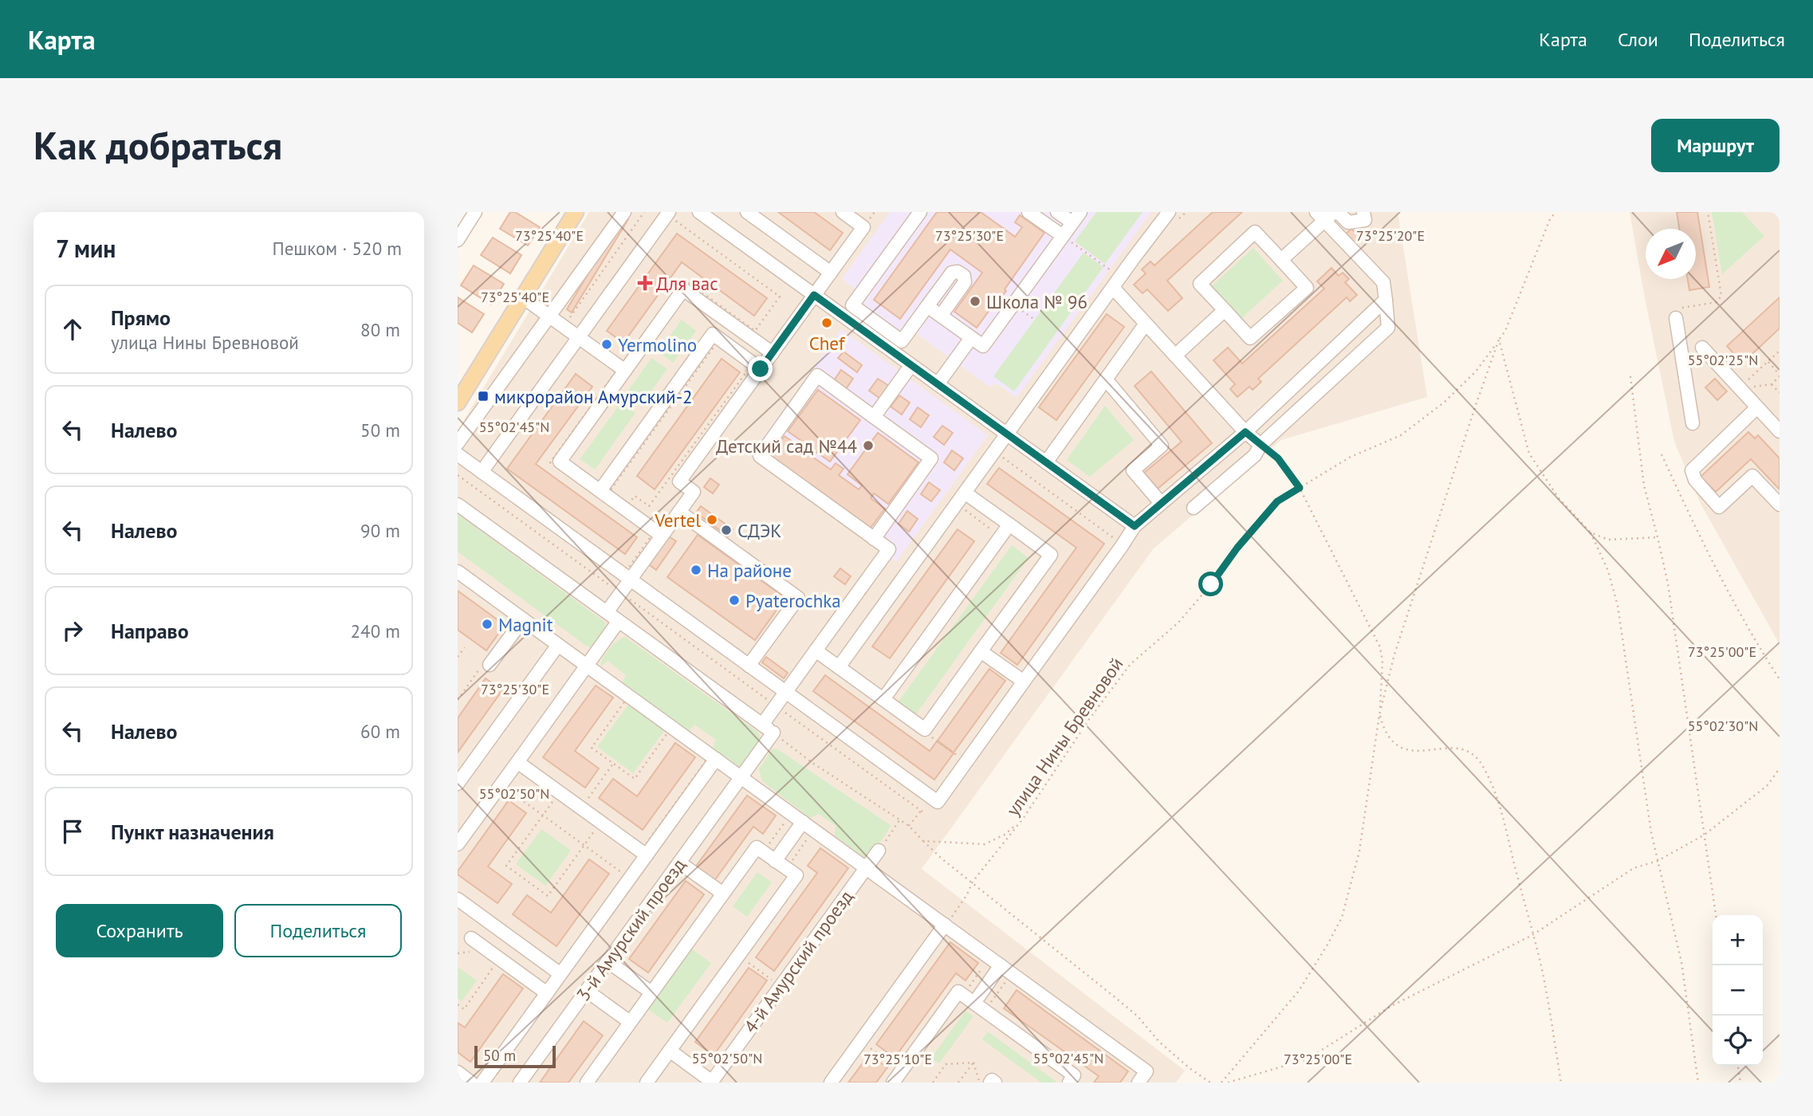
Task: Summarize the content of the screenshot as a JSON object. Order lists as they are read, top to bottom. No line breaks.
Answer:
{"streets":{"street":["3-й Амурский проезд","4-й Амурский проезд"],"path":["улица Нины Бревновой"]},"places":{"health":["Для вас"],"other":["Школа № 96","Chef","Yermolino","Детский сад №44","Vertel","СДЭК","На районе","Pyaterochka","Magnit"],"transit":["микрорайон Амурский-2"]},"scale_bar":"50 m","north":"bottom left","page":{"header":"Карта","nav":["Карта","Слои","Поделиться"],"buttons":["Маршрут",["Сохранить","Поделиться"]],"title":"Как добраться","heading":["7 мин","Пешком · 520 m"],"list":[["Прямо","улица Нины Бревновой","80 m"],["Налево","50 m"],["Налево","90 m"],["Направо","240 m"],["Налево","60 m"],"Пункт назначения"],"map_buttons":["+","−"],"scale":"50 m"},"coordinates":["73°25'40\"E","73°25'30\"E","73°25'20\"E","55°02'25\"N","55°02'45\"N","73°25'00\"E","55°02'30\"N","55°02'50\"N","73°25'10\"E"]}
